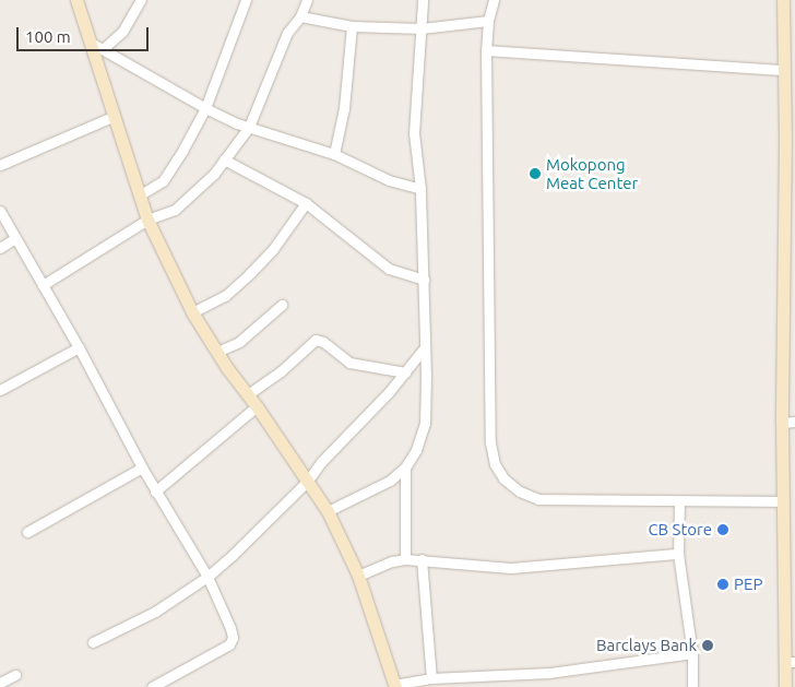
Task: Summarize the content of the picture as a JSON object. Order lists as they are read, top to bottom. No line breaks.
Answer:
{"places":["Mokopong Meat Center","CB Store","PEP","Barclays Bank"],"scale_bar":"100 m"}
